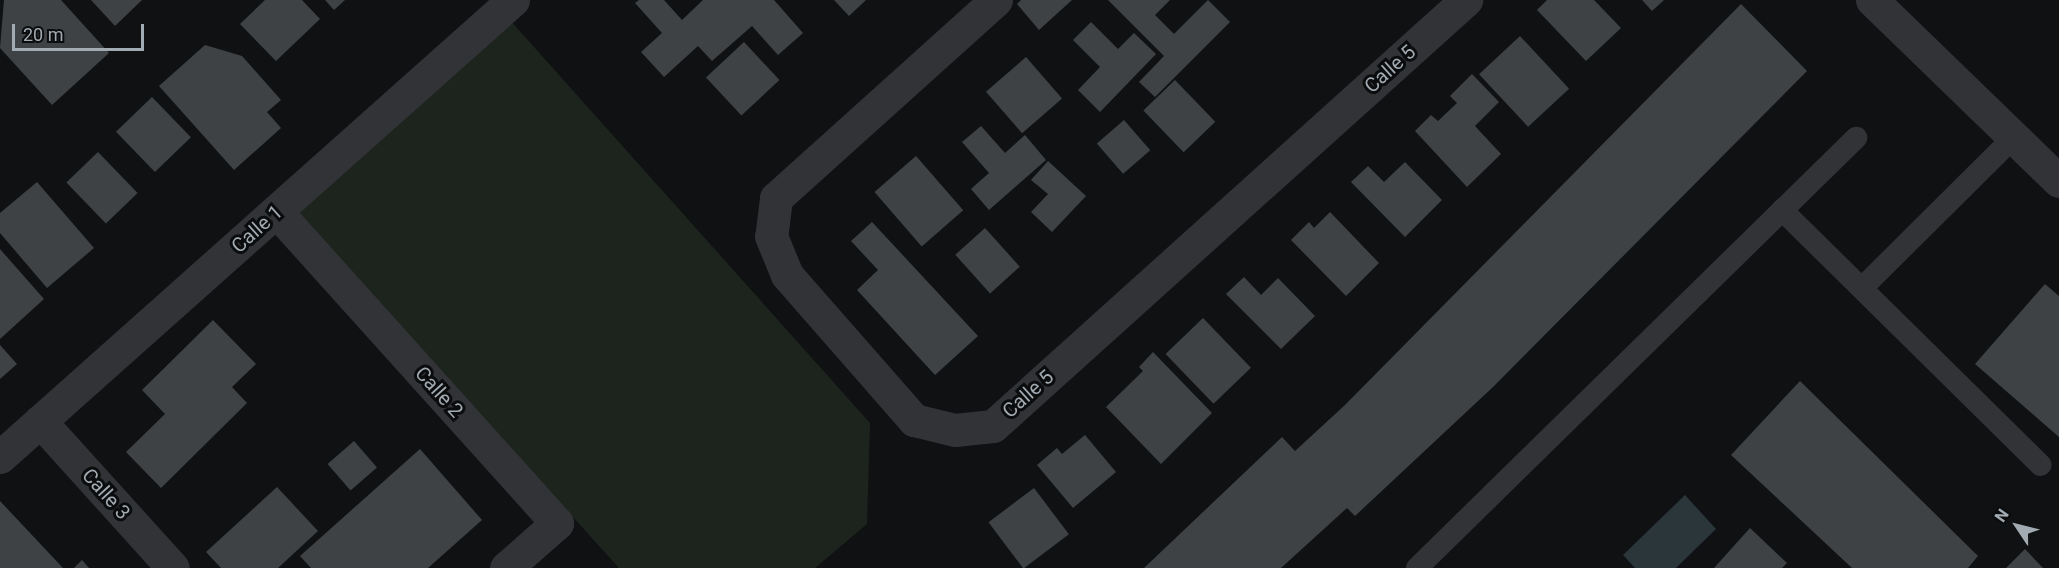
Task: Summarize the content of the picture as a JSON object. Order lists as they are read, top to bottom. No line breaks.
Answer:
{"streets":{"street":["Calle 5","Calle 1","Calle 2","Calle 3"]},"crossings":[["Calle 1","Calle 2"],["Calle 1","Calle 3"]],"scale_bar":"20 m","north":"top left"}
